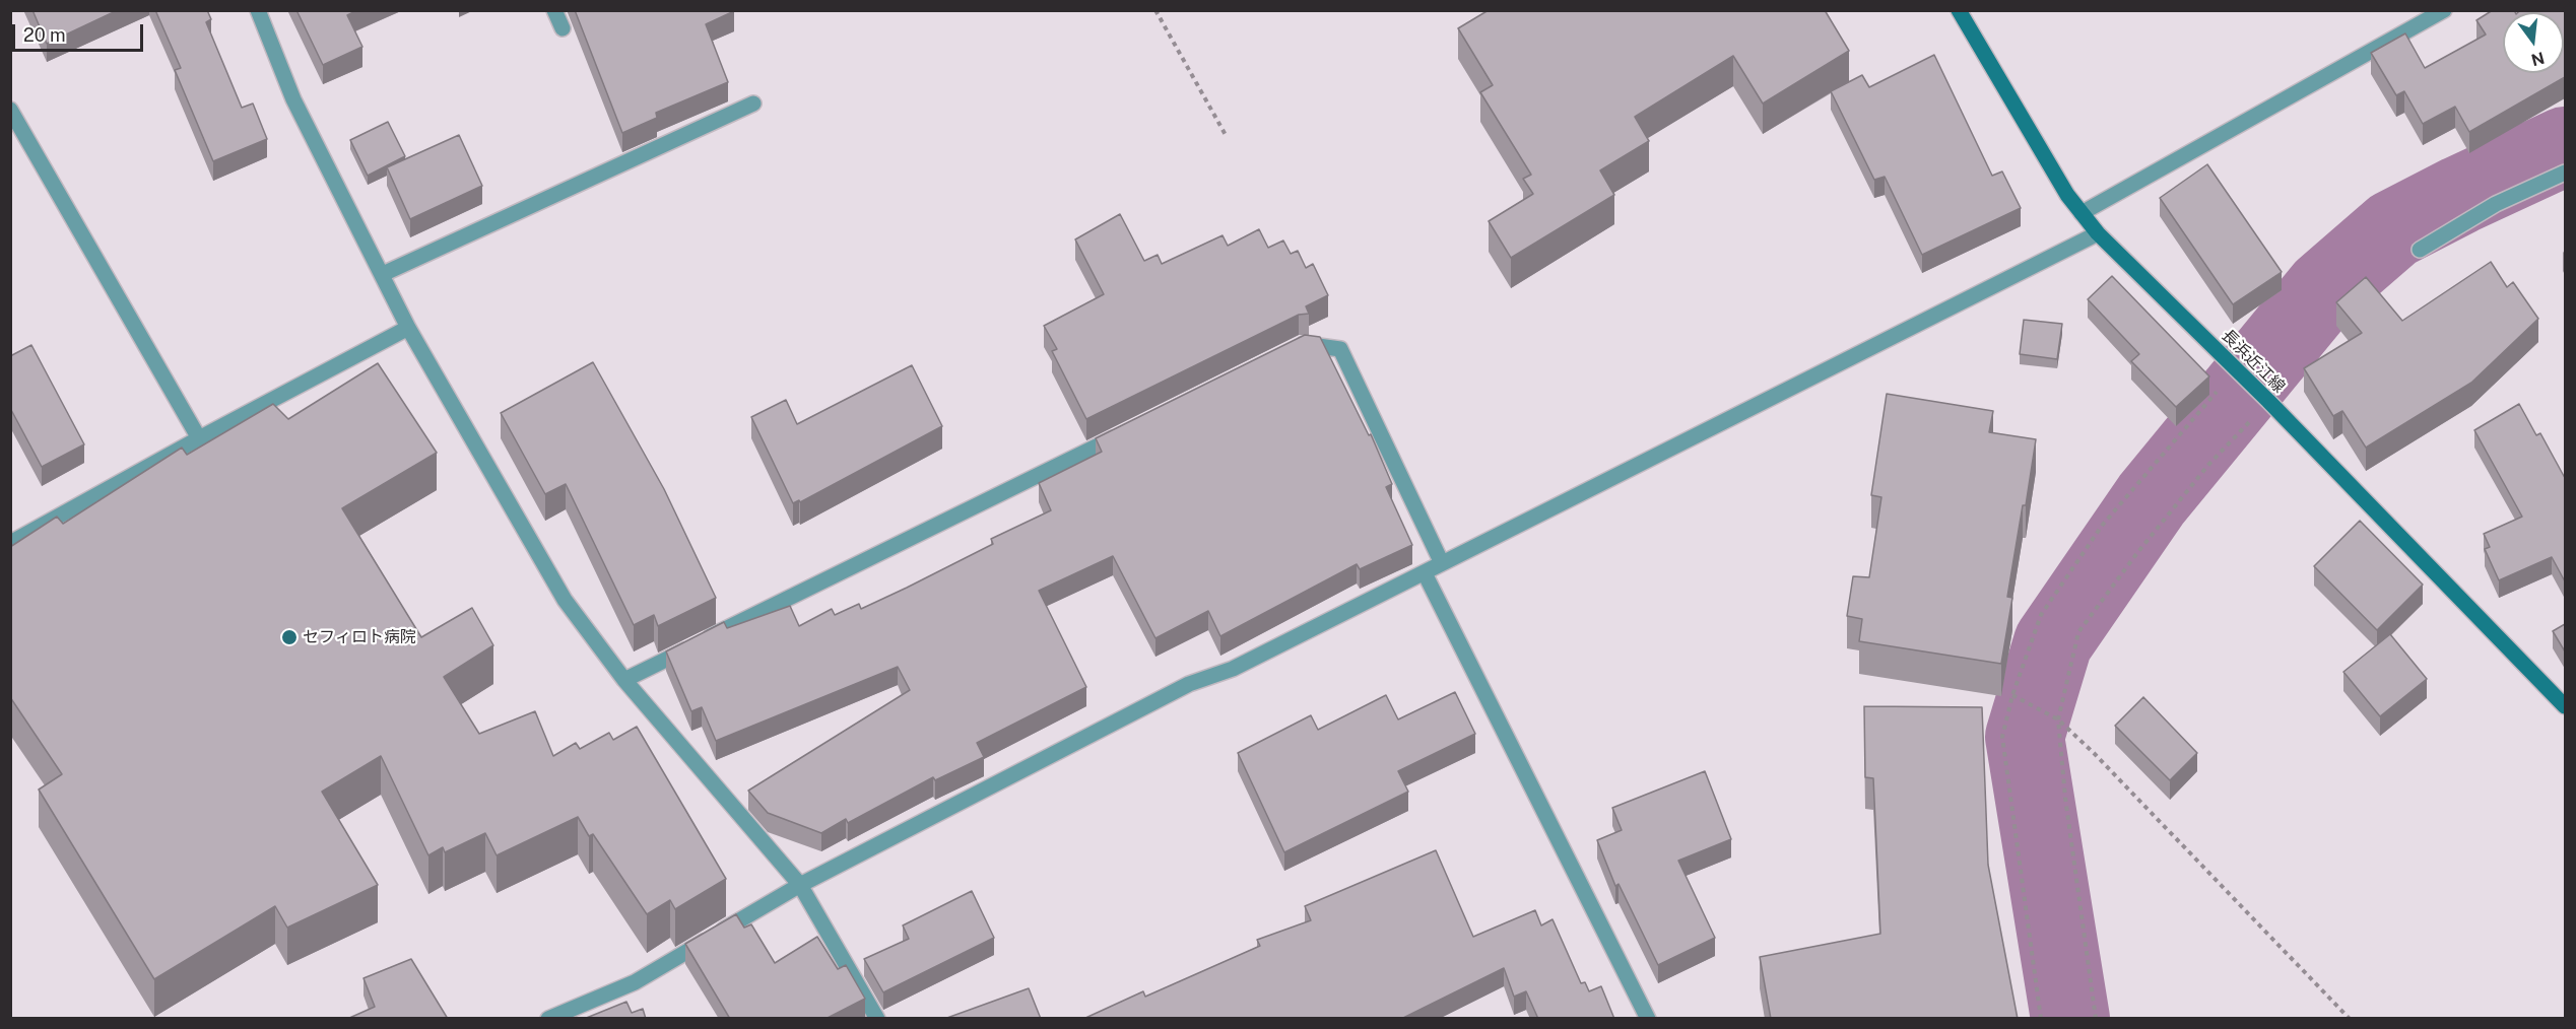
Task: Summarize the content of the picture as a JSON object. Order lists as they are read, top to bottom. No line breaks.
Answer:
{"streets":{"main road":["長浜近江線"]},"places":["セフィロト病院"],"scale_bar":"20 m","north":"bottom"}
